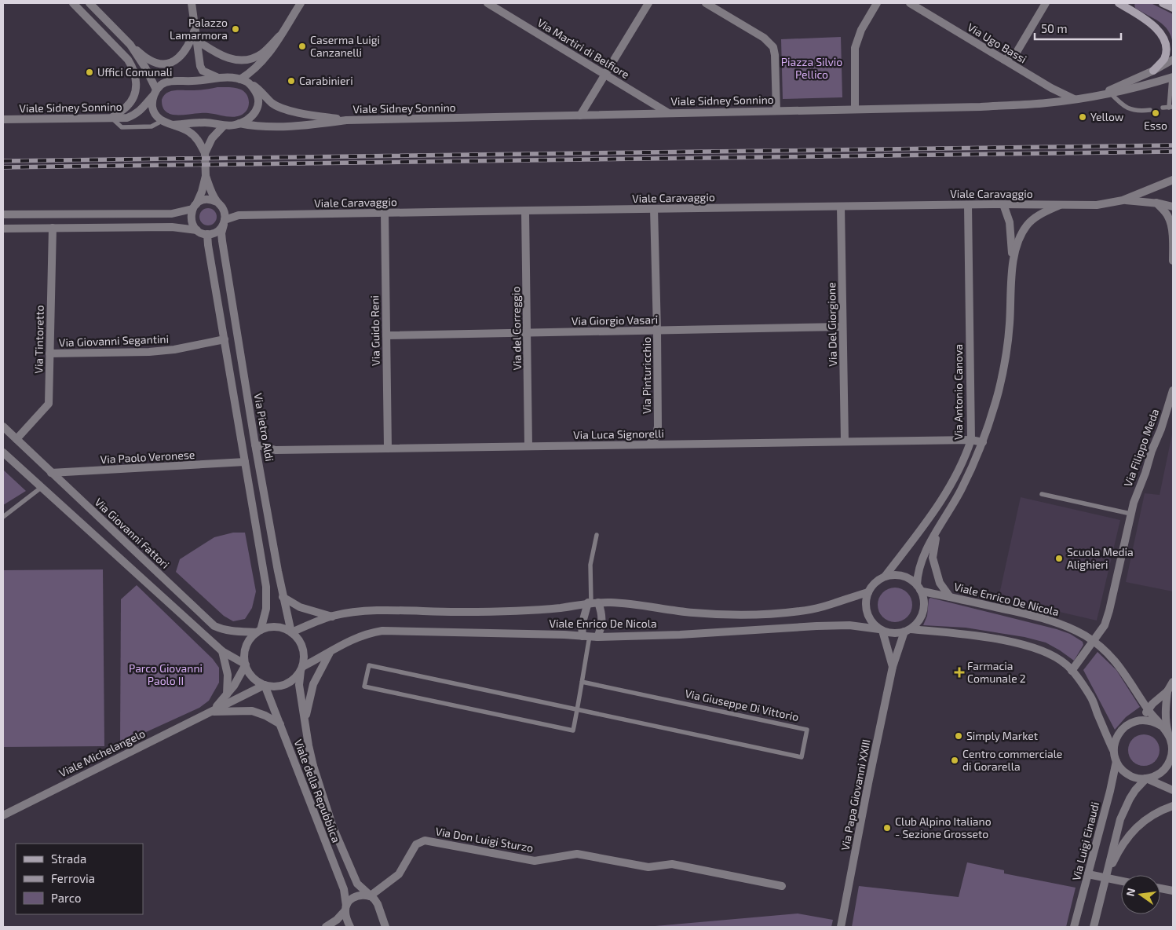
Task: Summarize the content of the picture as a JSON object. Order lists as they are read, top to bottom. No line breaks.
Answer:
{"streets":{"street":["Via Ugo Bassi","Via Martiri di Belfiore","Viale Sidney Sonnino","Viale Caravaggio","Via Giorgio Vasari","Via Del Giorgione","Via del Correggio","Via Guido Reni","Via Tintoretto","Via Giovanni Segantini","Via Pinturicchio","Via Antonio Canova","Via Pietro Aldi","Via Luca Signorelli","Via Filippo Meda","Via Paolo Veronese","Via Giovanni Fattori","Viale Enrico De Nicola","Viale Michelangelo","Viale della Repubblica","Via Papa Giovanni XXIII","Via Don Luigi Sturzo","Via Luigi Einaudi"],"lane":["Via Giuseppe Di Vittorio"]},"crossings":[["Via Ugo Bassi","Viale Sidney Sonnino"],["Via Martiri di Belfiore","Viale Sidney Sonnino"],["Viale Caravaggio","Via Del Giorgione"],["Viale Caravaggio","Via del Correggio"],["Viale Caravaggio","Via Guido Reni"],["Viale Caravaggio","Via Pinturicchio"],["Viale Caravaggio","Via Antonio Canova"],["Viale Caravaggio","Via Pietro Aldi"],["Via Giorgio Vasari","Via Del Giorgione"],["Via Giorgio Vasari","Via del Correggio"],["Via Giorgio Vasari","Via Guido Reni"],["Via Giorgio Vasari","Via Pinturicchio"],["Via Del Giorgione","Via Luca Signorelli"],["Via del Correggio","Via Luca Signorelli"],["Via Guido Reni","Via Luca Signorelli"],["Via Tintoretto","Via Giovanni Segantini"],["Via Tintoretto","Via Giovanni Fattori"],["Via Pinturicchio","Via Luca Signorelli"],["Via Antonio Canova","Via Luca Signorelli"],["Via Antonio Canova","Viale Enrico De Nicola"],["Via Antonio Canova","Via Papa Giovanni XXIII"],["Via Pietro Aldi","Via Luca Signorelli"],["Via Pietro Aldi","Via Giovanni Fattori"],["Via Pietro Aldi","Viale Enrico De Nicola"],["Via Pietro Aldi","Viale Michelangelo"],["Via Pietro Aldi","Viale della Repubblica"],["Via Filippo Meda","Viale Enrico De Nicola"],["Via Paolo Veronese","Via Giovanni Fattori"],["Via Giovanni Fattori","Viale Enrico De Nicola"],["Via Giovanni Fattori","Viale Michelangelo"],["Via Giovanni Fattori","Viale della Repubblica"],["Viale Enrico De Nicola","Via Giuseppe Di Vittorio"],["Viale Enrico De Nicola","Viale Michelangelo"],["Viale Enrico De Nicola","Viale della Repubblica"],["Viale Enrico De Nicola","Via Papa Giovanni XXIII"],["Viale Enrico De Nicola","Via Luigi Einaudi"],["Viale Michelangelo","Viale della Repubblica"],["Viale della Repubblica","Via Don Luigi Sturzo"]],"parks":["Piazza Silvio Pellico","Parco Giovanni Paolo II"],"places":{"other":["Palazzo Lamarmora","Caserma Luigi Canzanelli","Uffici Comunali","Carabinieri","Esso","Yellow","Scuola Media Alighieri","Simply Market","Centro commerciale di Gorarella","Club Alpino Italiano - Sezione Grosseto"],"health":["Farmacia Comunale 2"]},"legend":["Strada","Ferrovia","Parco"],"scale_bar":"50 m","north":"left"}
